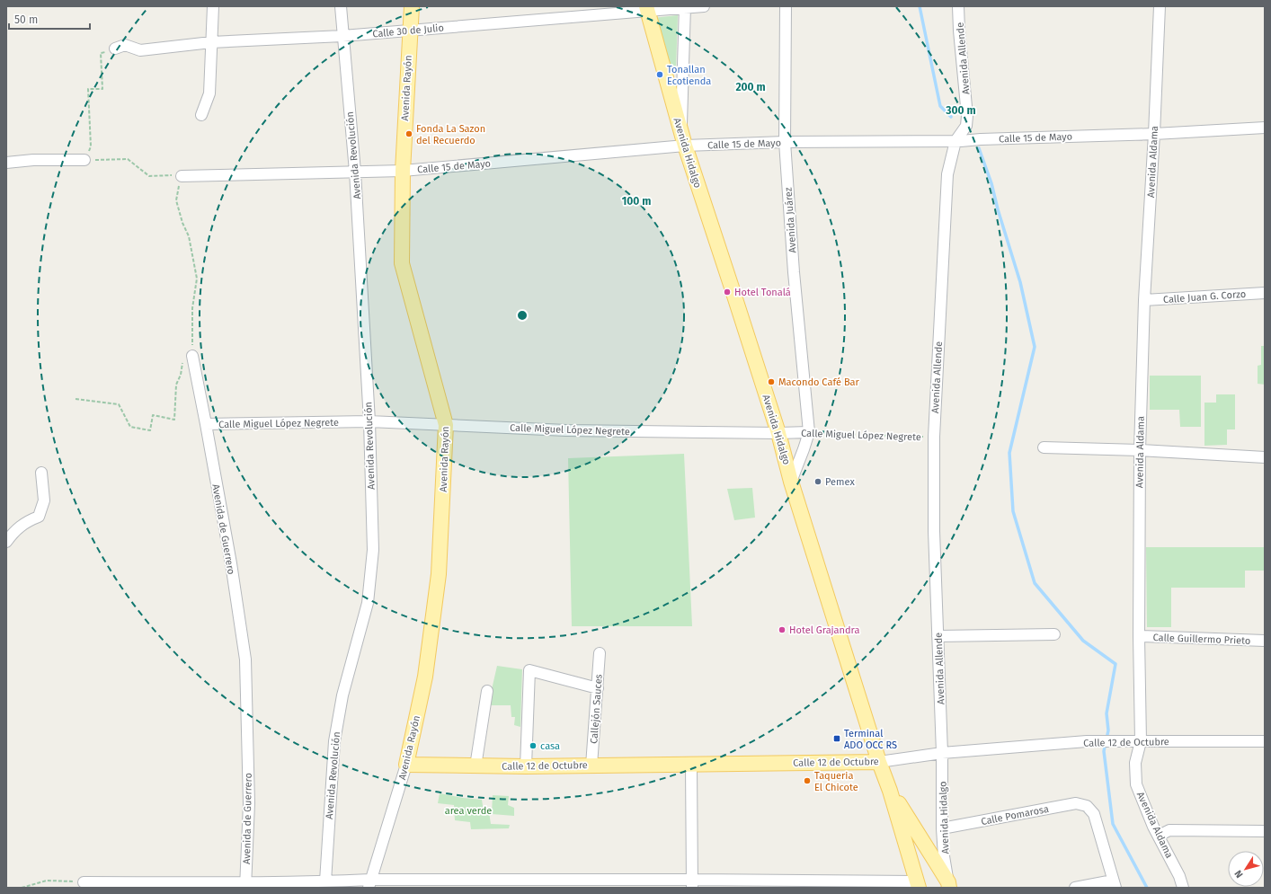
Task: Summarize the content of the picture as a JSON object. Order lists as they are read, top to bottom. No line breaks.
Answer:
{"streets":{"main road":["Avenida Rayón","Avenida Hidalgo","Calle 12 de Octubre"],"street":["Calle 30 de Julio","Avenida Allende","Calle 15 de Mayo","Avenida Revolución","Avenida Aldama","Avenida Juárez","Calle Juan G. Corzo","Calle Miguel López Negrete","Avenida de Guerrero","Calle Guillermo Prieto","Callejón Sauces","Calle Pomarosa"]},"crossings":[["Calle 30 de Julio","Avenida Rayón"],["Calle 30 de Julio","Avenida Hidalgo"],["Calle 30 de Julio","Avenida Revolución"],["Avenida Allende","Calle 15 de Mayo"],["Avenida Allende","Avenida Hidalgo"],["Avenida Allende","Calle Miguel López Negrete"],["Avenida Allende","Calle 12 de Octubre"],["Avenida Rayón","Calle 15 de Mayo"],["Avenida Rayón","Calle Miguel López Negrete"],["Avenida Rayón","Calle 12 de Octubre"],["Calle 15 de Mayo","Avenida Hidalgo"],["Calle 15 de Mayo","Avenida Revolución"],["Calle 15 de Mayo","Avenida Aldama"],["Calle 15 de Mayo","Avenida Juárez"],["Avenida Hidalgo","Calle Miguel López Negrete"],["Avenida Hidalgo","Calle 12 de Octubre"],["Avenida Hidalgo","Calle Pomarosa"],["Avenida Revolución","Calle Miguel López Negrete"],["Avenida Aldama","Calle Juan G. Corzo"],["Avenida Aldama","Calle Guillermo Prieto"],["Avenida Aldama","Calle 12 de Octubre"],["Avenida Juárez","Calle Miguel López Negrete"],["Calle Miguel López Negrete","Avenida de Guerrero"],["Callejón Sauces","Calle 12 de Octubre"]],"parks":["area verde"],"places":{"other":["Tonallan Ecotienda","Fonda La Sazon del Recuerdo","Hotel Tonalá","Macondo Café Bar","Pemex","Hotel Grajandra","casa","Taqueria El Chicote"],"transit":["Terminal ADO OCC RS"]},"scale_bar":"50 m","north":"bottom left","rings":["200 m","300 m","100 m"]}
